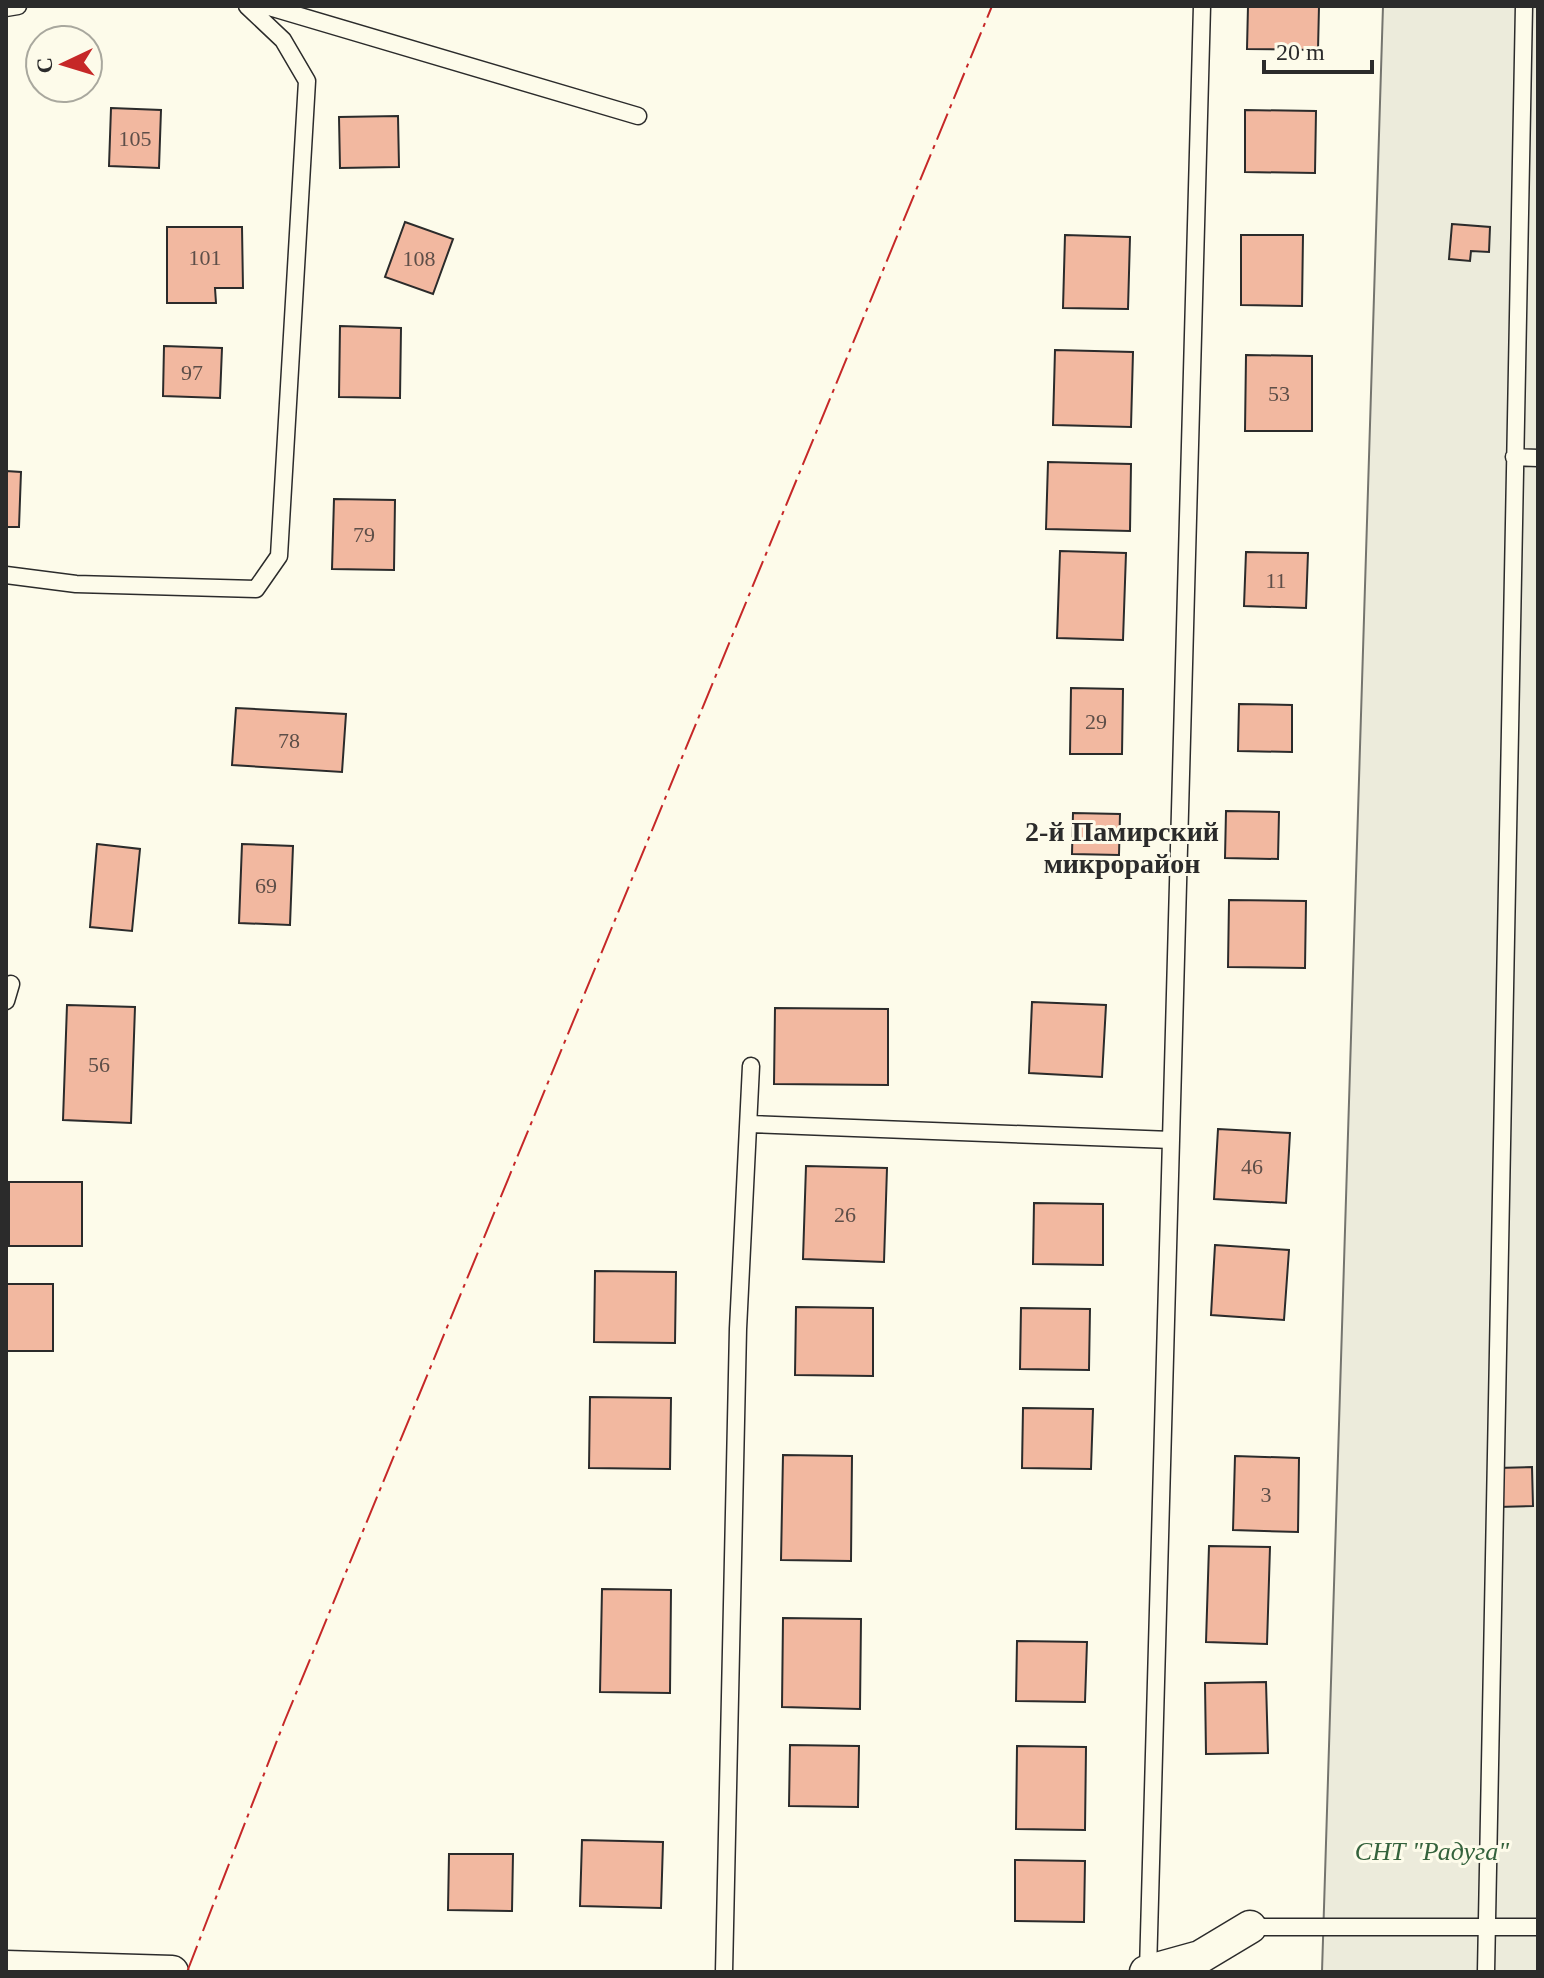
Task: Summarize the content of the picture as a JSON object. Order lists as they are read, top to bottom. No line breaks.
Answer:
{"districts":["2-й Памирский микрорайон"],"parks":["СНТ \"Радуга\""],"house_numbers":["105","101","108","97","53","79","11","29","78","69","56","46","26","3"],"scale_bar":"20 m","north":"left"}
